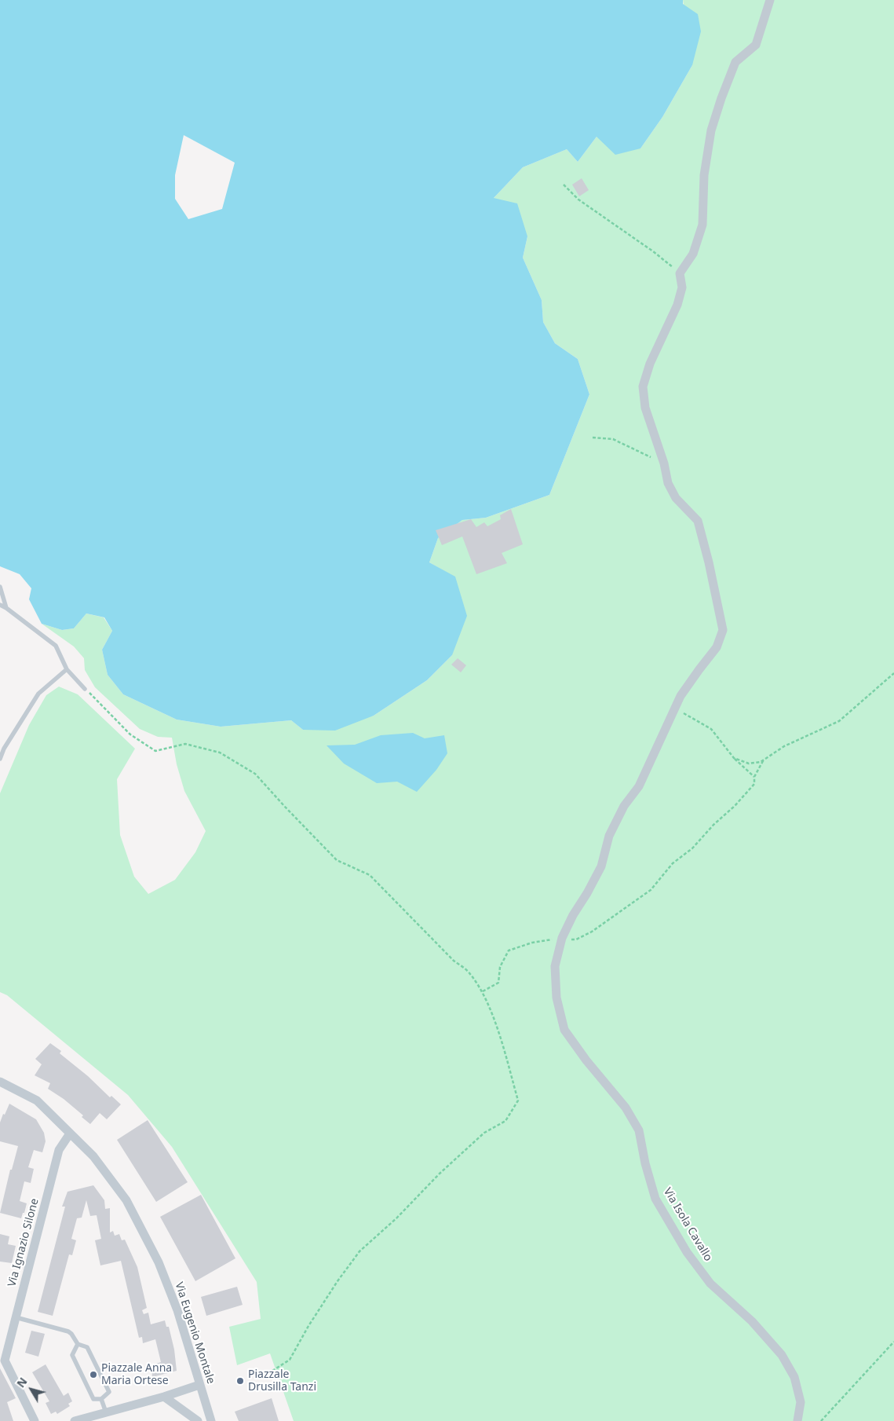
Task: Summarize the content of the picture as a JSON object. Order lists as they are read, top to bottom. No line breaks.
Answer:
{"streets":{"street":["Via Isola Cavallo","Via Ignazio Silone","Via Eugenio Montale"]},"crossings":[["Via Ignazio Silone","Via Eugenio Montale"]],"places":["Piazzale Anna Maria Ortese","Piazzale Drusilla Tanzi"],"north":"top left"}
